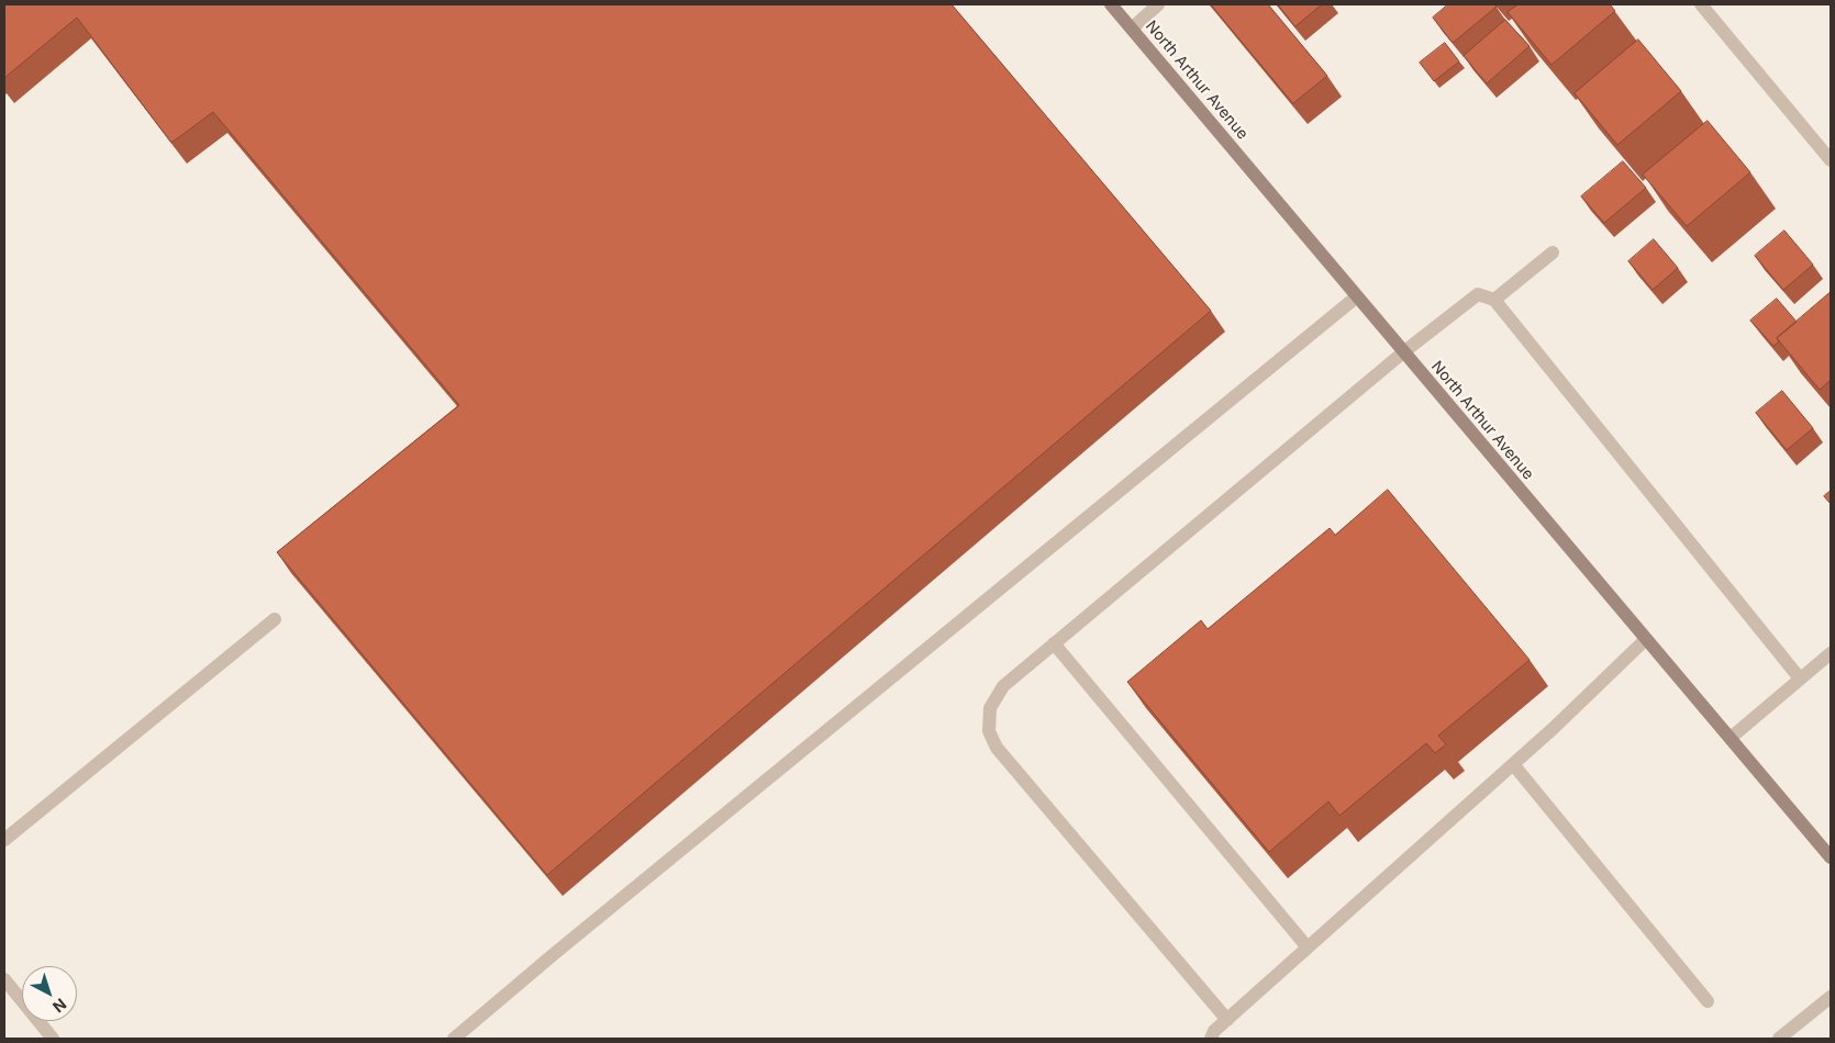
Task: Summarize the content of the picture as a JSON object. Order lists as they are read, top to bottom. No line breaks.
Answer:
{"streets":{"street":["North Arthur Avenue"]},"north":"bottom right"}
